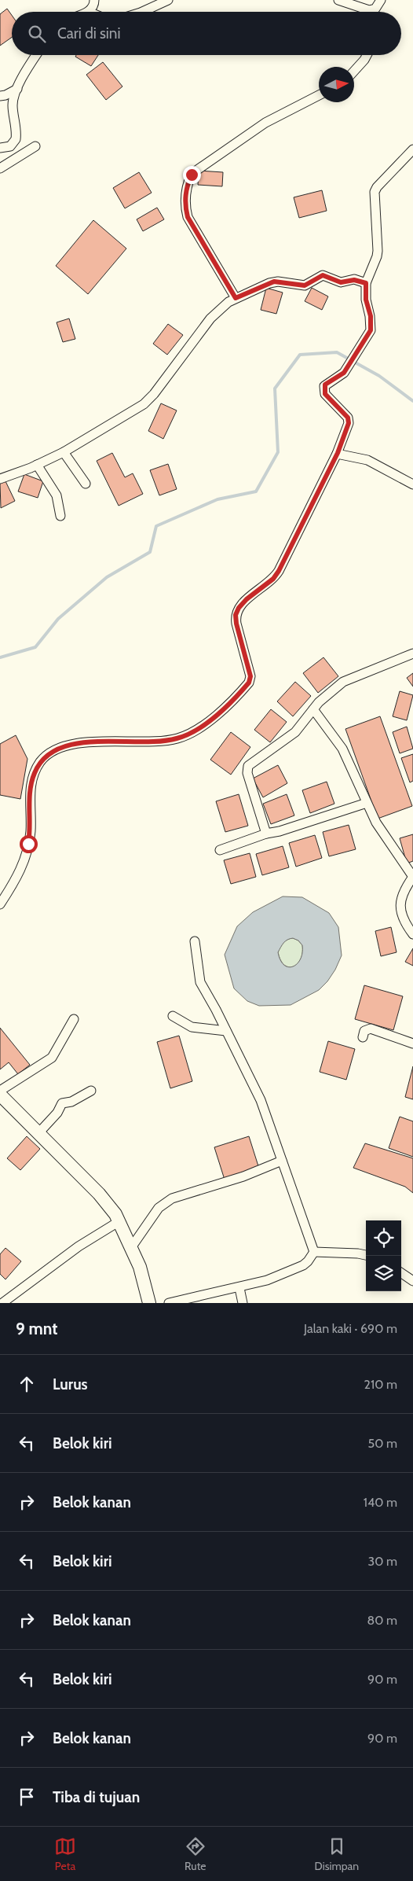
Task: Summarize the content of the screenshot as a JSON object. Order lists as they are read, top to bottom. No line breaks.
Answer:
{"north":"right","page":{"search":"Cari di sini","heading":["9 mnt","Jalan kaki · 690 m"],"list":[["Lurus","210 m"],["Belok kiri","50 m"],["Belok kanan","140 m"],["Belok kiri","30 m"],["Belok kanan","80 m"],["Belok kiri","90 m"],["Belok kanan","90 m"],"Tiba di tujuan"],"nav":["Peta","Rute","Disimpan"]}}
